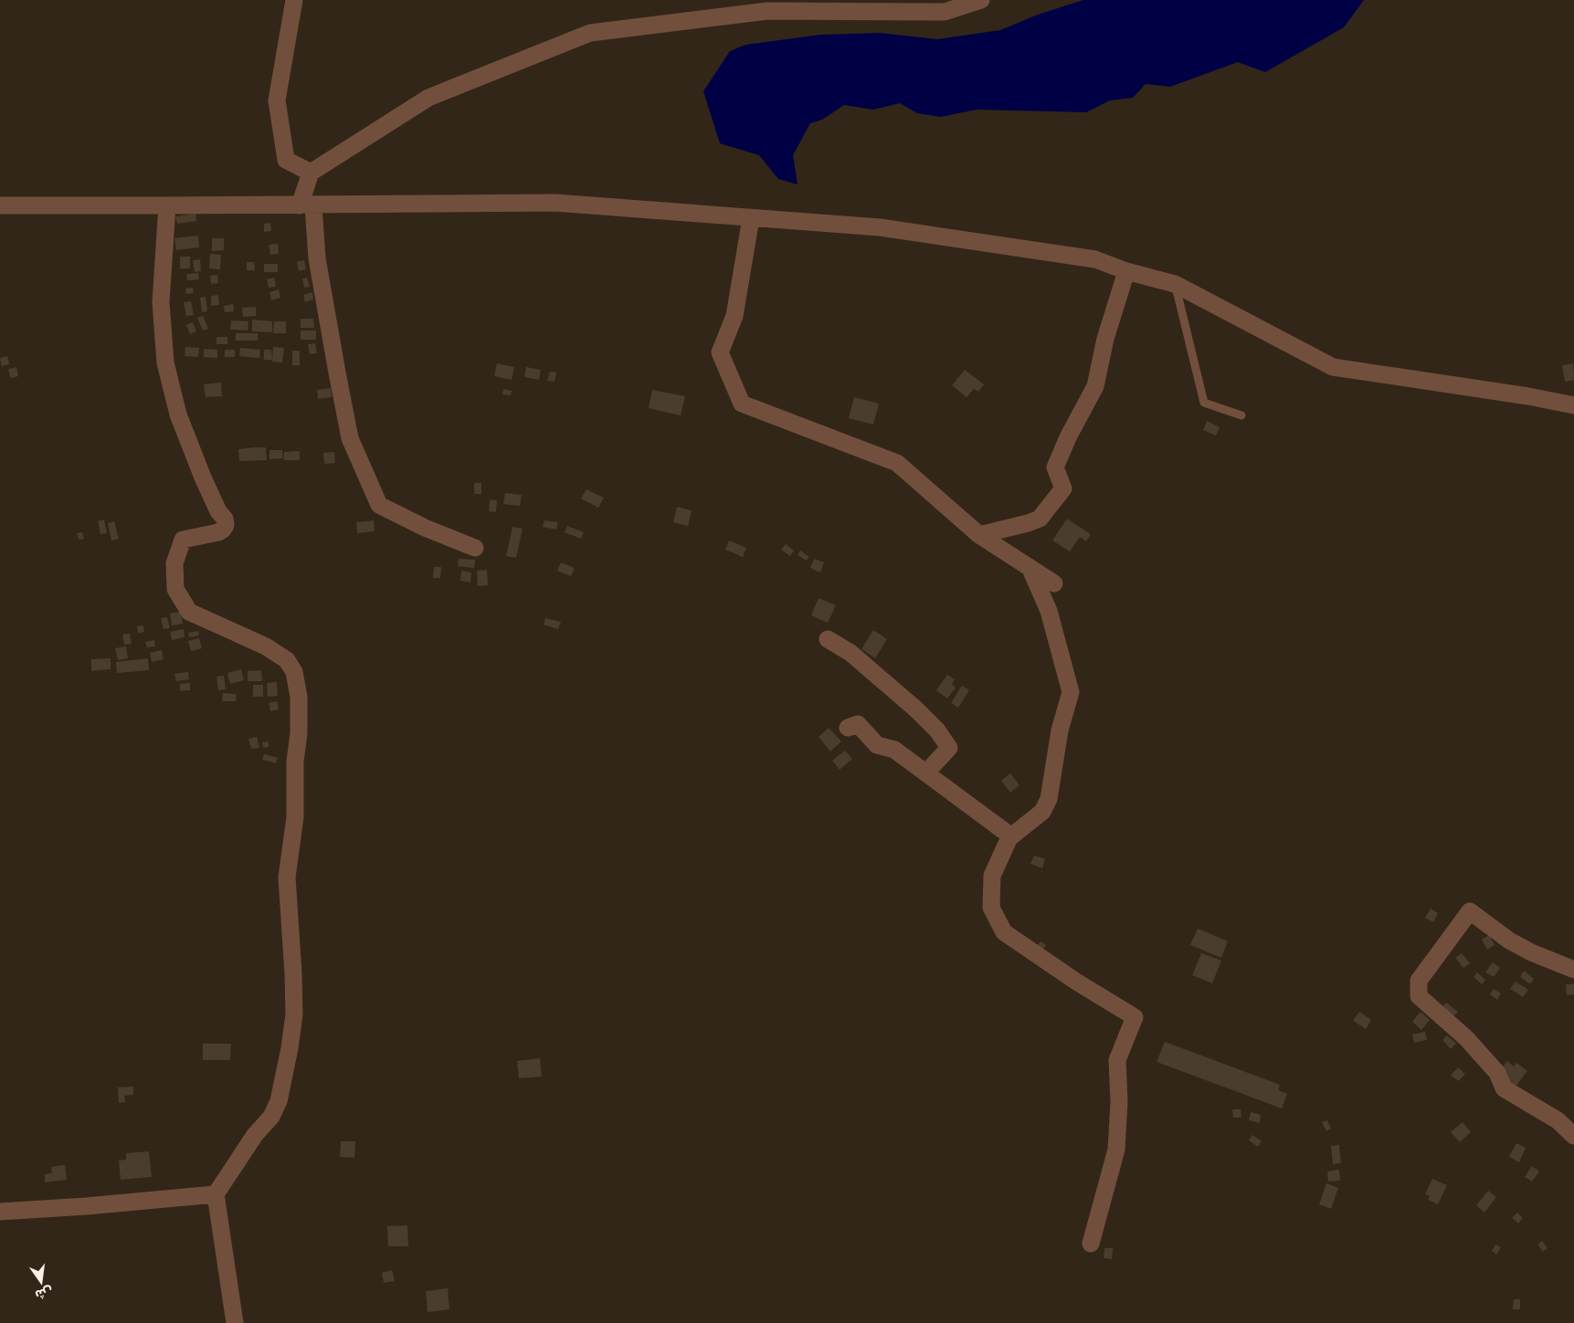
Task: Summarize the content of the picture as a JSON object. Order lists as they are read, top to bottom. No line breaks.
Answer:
{"north":"bottom"}
